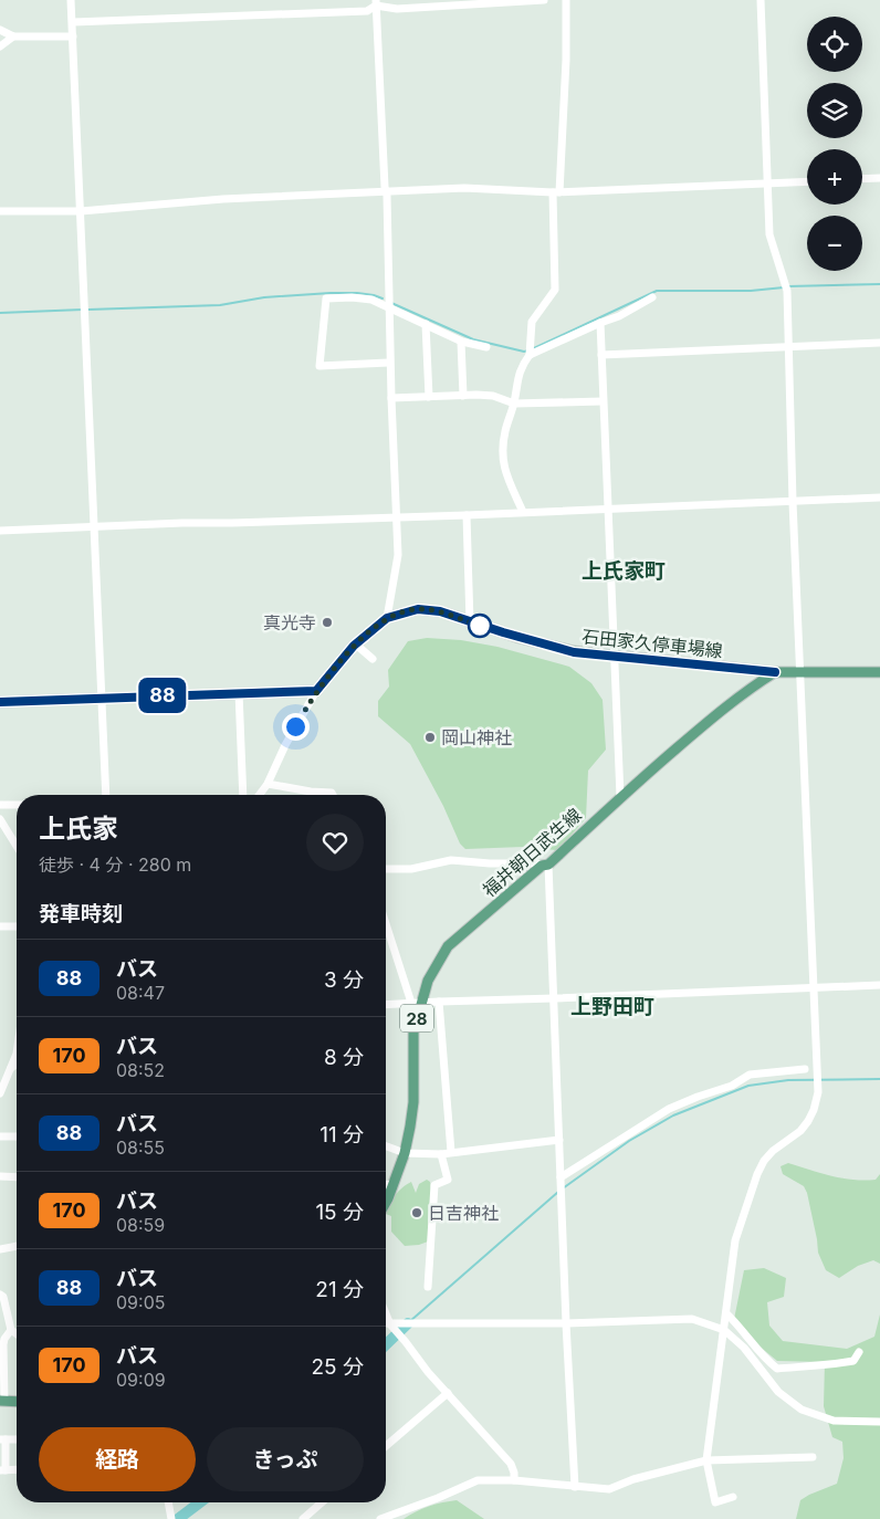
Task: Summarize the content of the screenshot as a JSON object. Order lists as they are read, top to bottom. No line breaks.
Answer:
{"streets":{"main road":["石田家久停車場線","福井朝日武生線","28"]},"crossings":[["石田家久停車場線","福井朝日武生線"]],"districts":["上氏家町","上野田町"],"places":["真光寺","岡山神社","日吉神社"],"lines":["bus line 88"],"page":{"on_map":"88","map_buttons":["+","−"],"heading":[["上氏家","徒歩 · 4 分 · 280 m"],"発車時刻"],"list":[{"mark":"88","name":"バス","note":"08:47","value":"3 分"},{"mark":"170","name":"バス","note":"08:52","value":"8 分"},{"mark":"88","name":"バス","note":"08:55","value":"11 分"},{"mark":"170","name":"バス","note":"08:59","value":"15 分"},{"mark":"88","name":"バス","note":"09:05","value":"21 分"},{"mark":"170","name":"バス","note":"09:09","value":"25 分"}],"buttons":["経路","きっぷ"]}}
